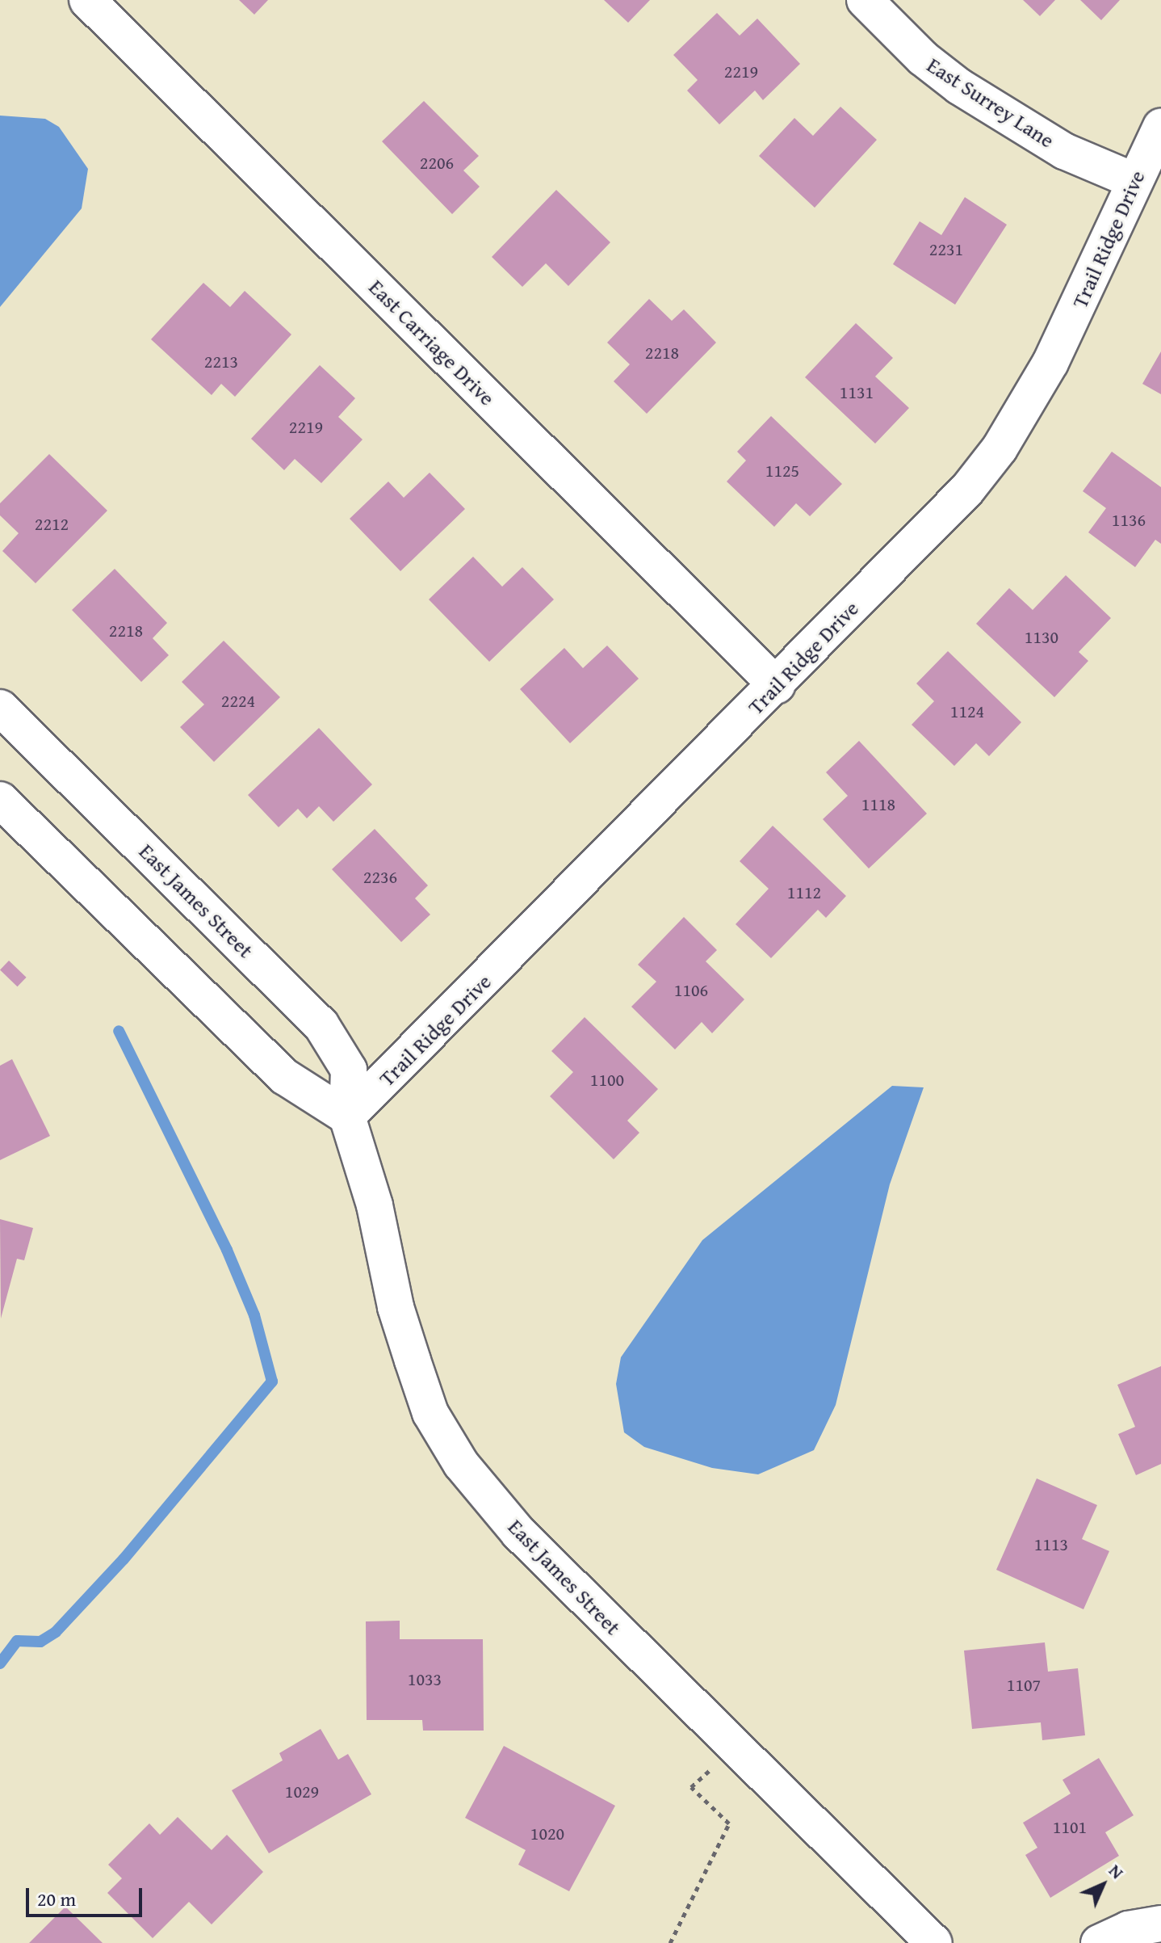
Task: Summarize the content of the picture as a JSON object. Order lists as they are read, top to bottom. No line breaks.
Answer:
{"streets":{"street":["East Surrey Lane","Trail Ridge Drive","East Carriage Drive","East James Street"]},"crossings":[["East Surrey Lane","Trail Ridge Drive"],["Trail Ridge Drive","East Carriage Drive"],["Trail Ridge Drive","East James Street"]],"house_numbers":["2219","2206","2231","2218","2213","1131","2219","1125","1136","2212","2218","1130","2224","1124","1118","2236","1112","1106","1100","1113","1033","1107","1029","1101","1020"],"scale_bar":"20 m","north":"top right"}
